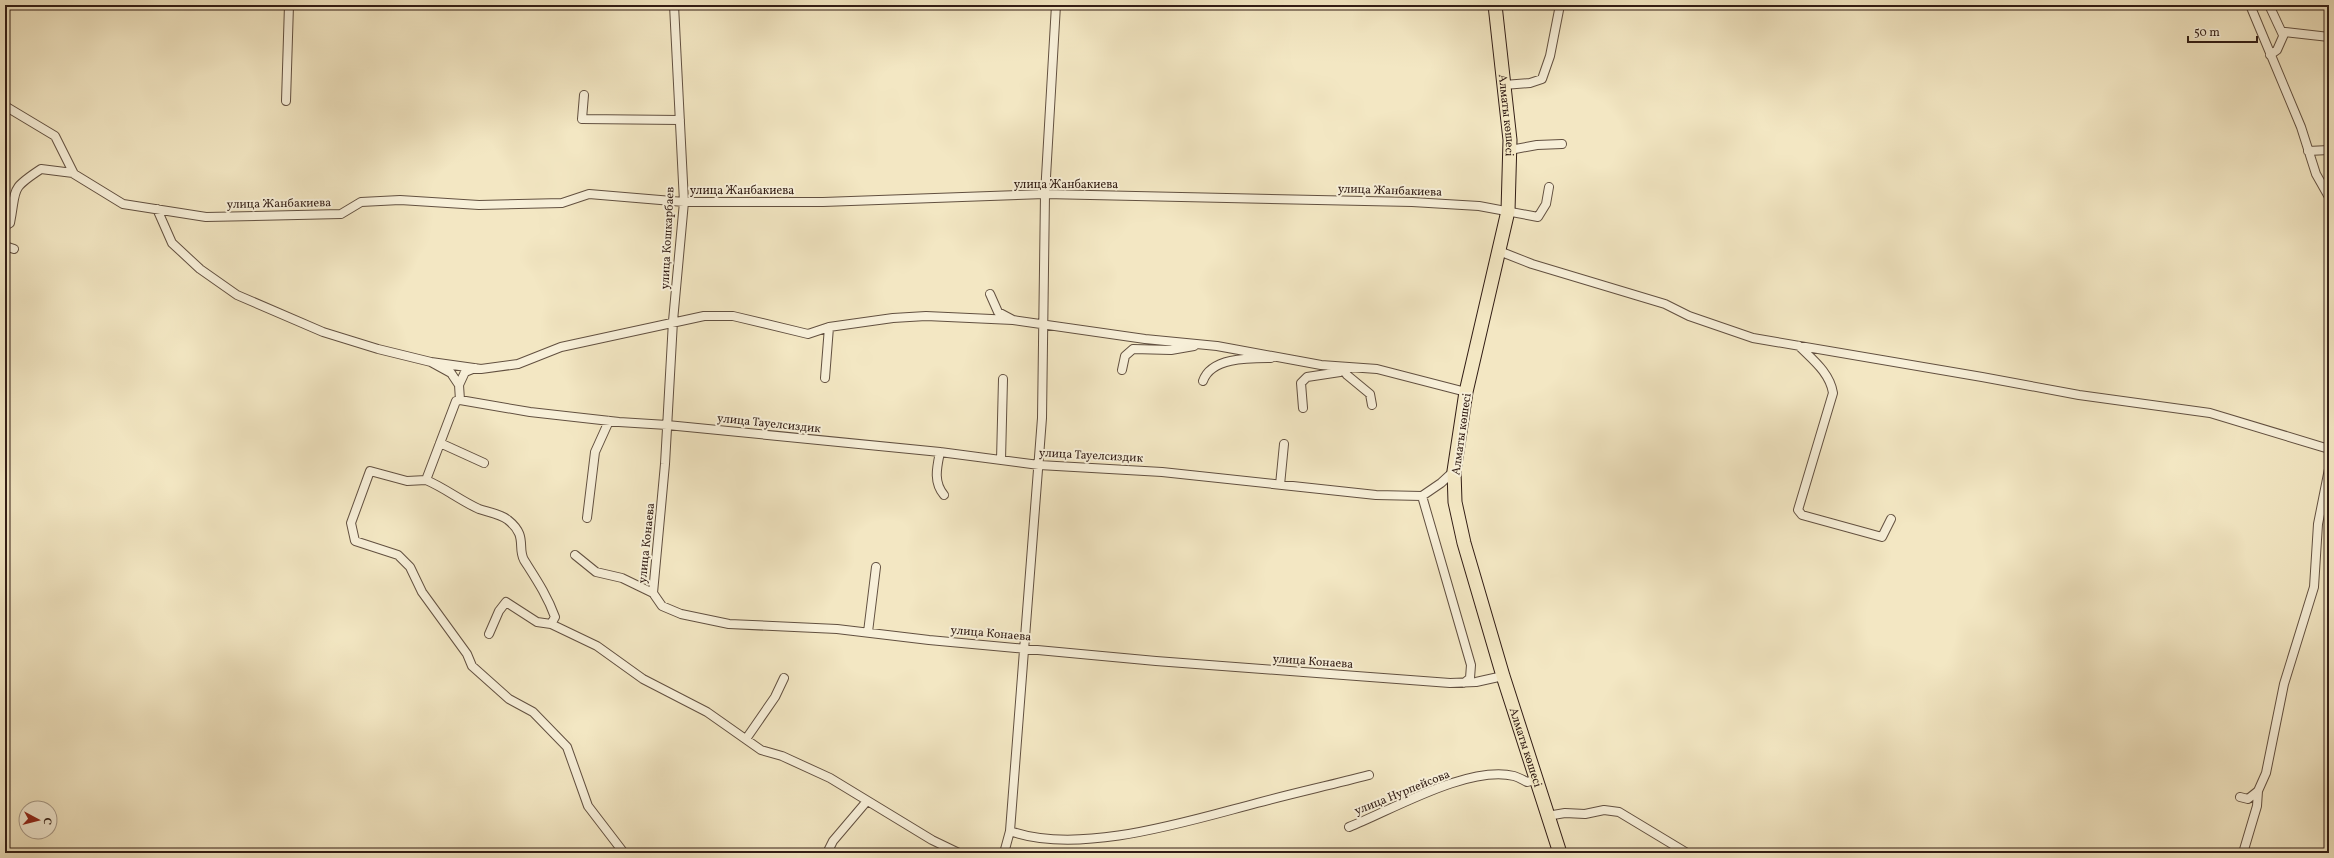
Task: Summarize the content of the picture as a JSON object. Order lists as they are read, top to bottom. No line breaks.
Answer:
{"streets":{"main road":["Алматы көшесі"],"street":["улица Жанбакиева","улица Кошкарбаев","улица Тауелсиздик","улица Конаева","улица Нурпейсова"]},"crossings":[["Алматы көшесі","улица Жанбакиева"],["Алматы көшесі","улица Конаева"],["Алматы көшесі","улица Нурпейсова"],["улица Жанбакиева","улица Кошкарбаев"],["улица Кошкарбаев","улица Тауелсиздик"],["улица Кошкарбаев","улица Конаева"],["улица Тауелсиздик","улица Конаева"]],"scale_bar":"50 m","north":"right"}
